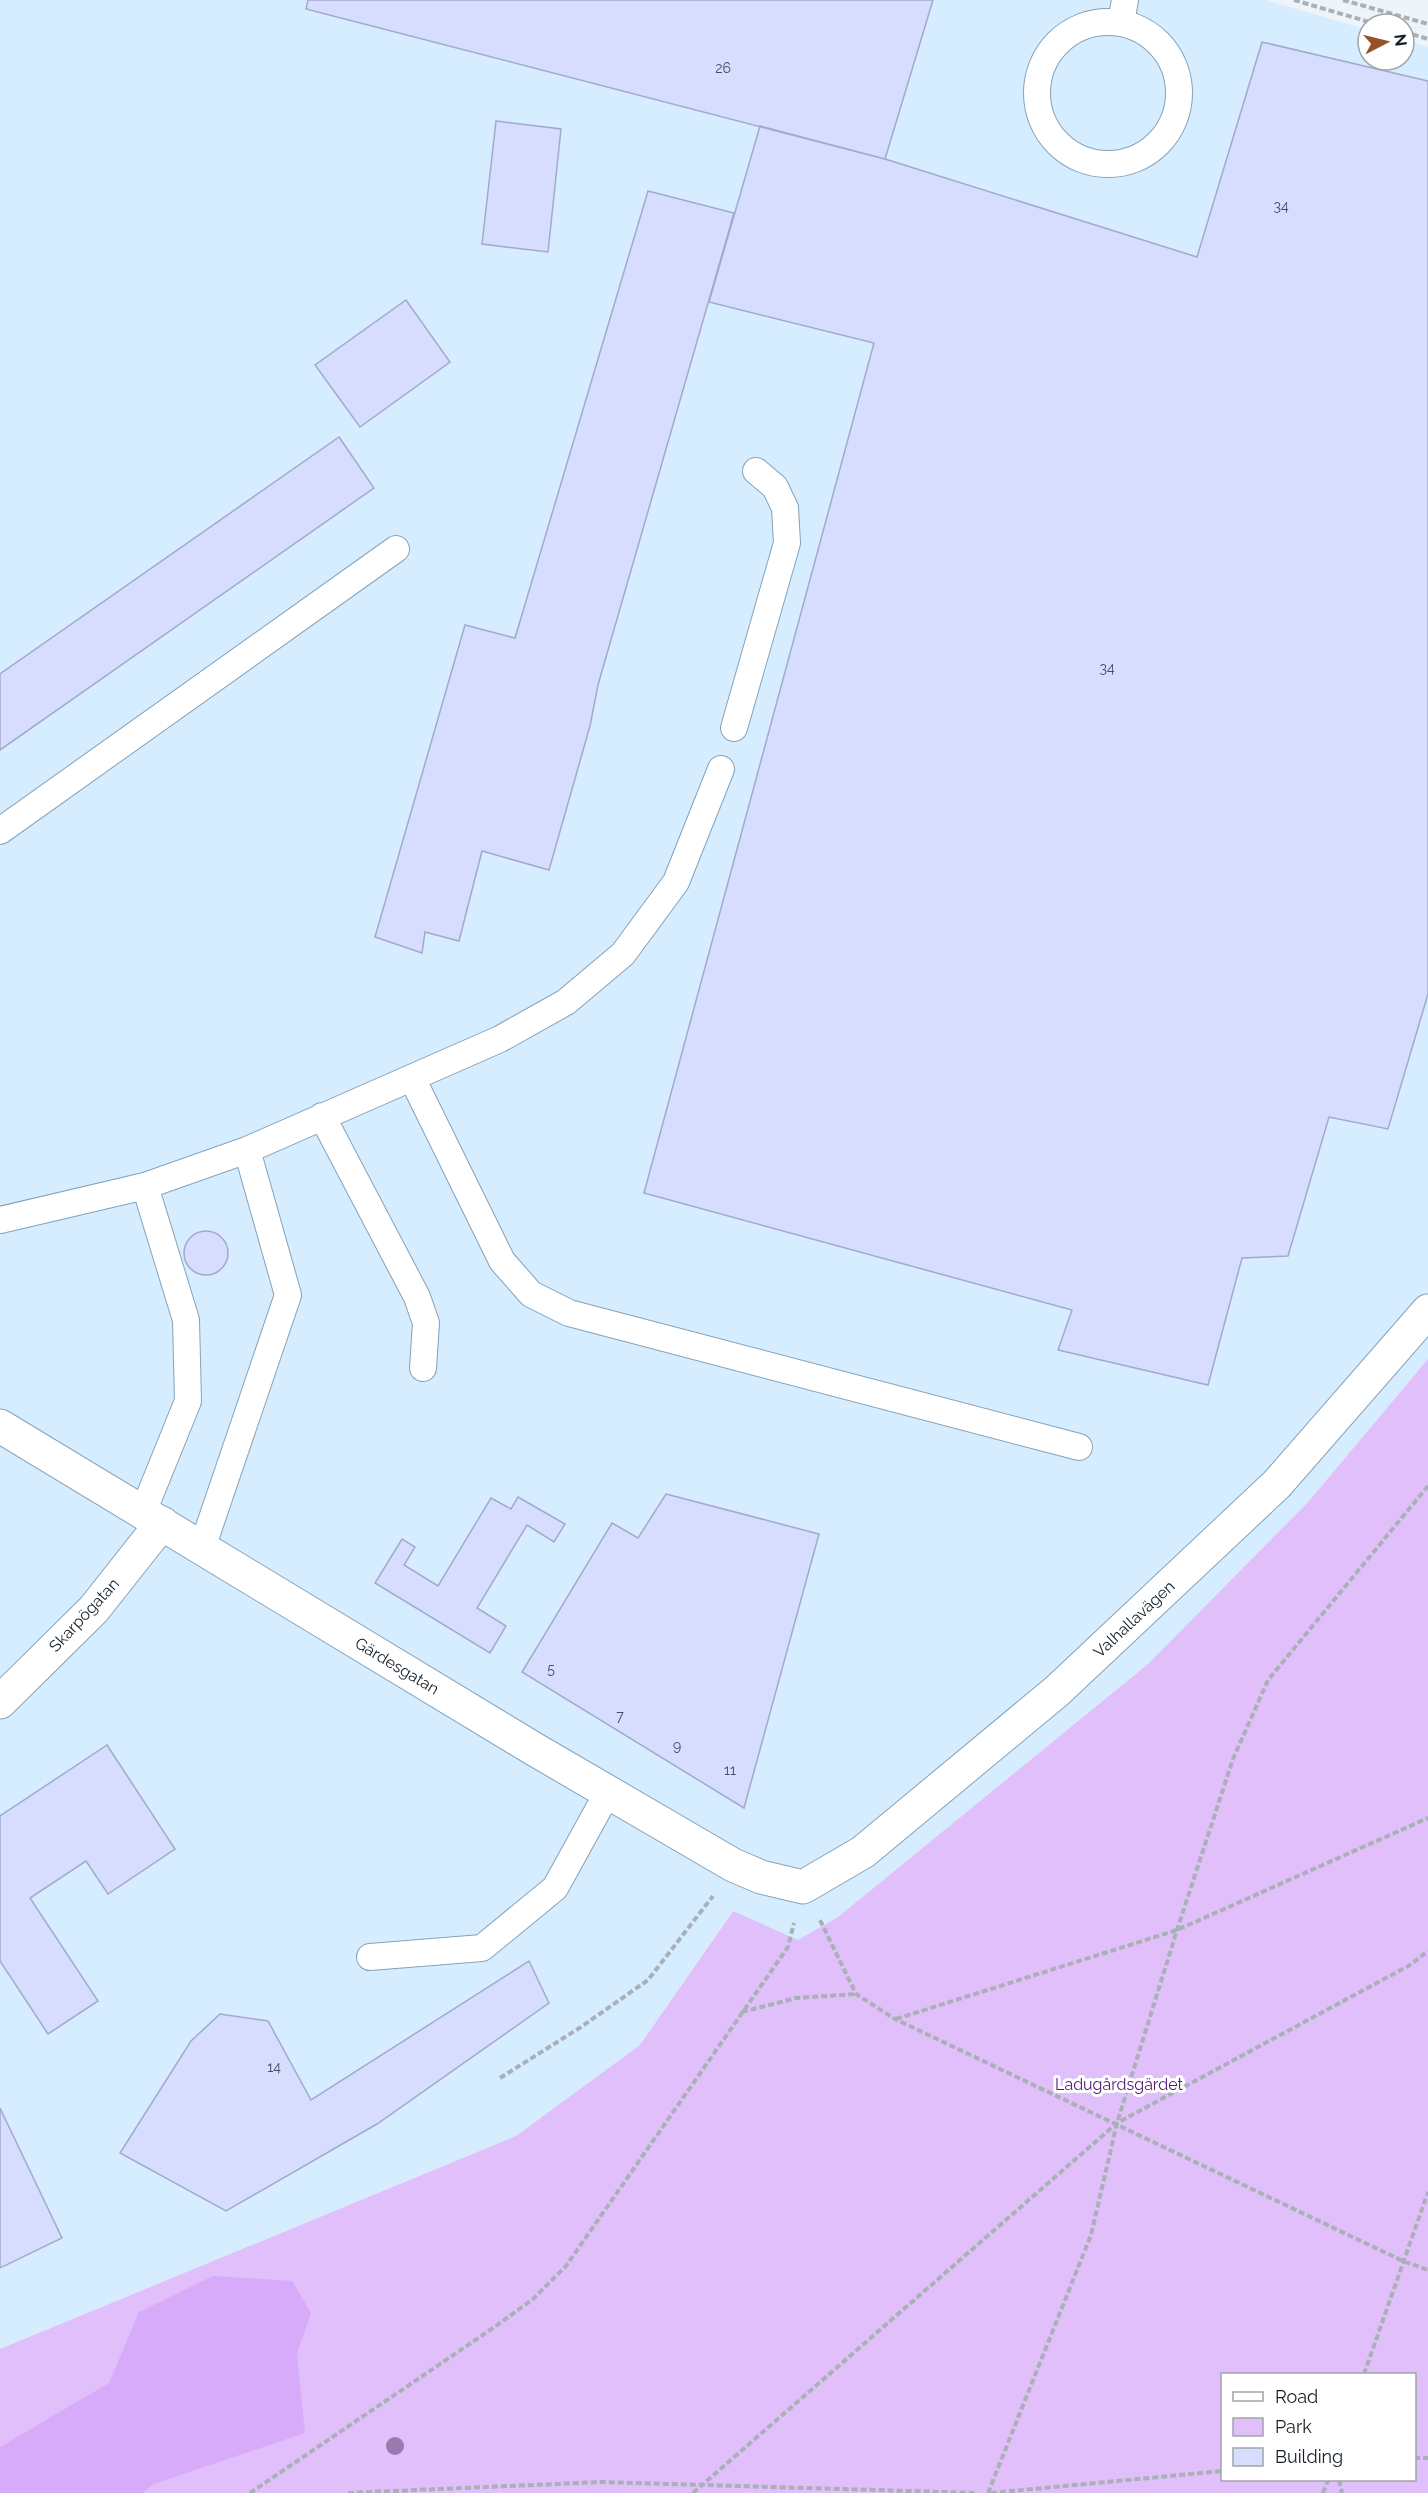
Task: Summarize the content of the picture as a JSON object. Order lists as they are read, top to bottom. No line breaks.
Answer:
{"streets":{"street":["Skarpögatan","Valhallavägen","Gärdesgatan"]},"crossings":[["Skarpögatan","Gärdesgatan"],["Valhallavägen","Gärdesgatan"]],"parks":["Ladugårdsgärdet"],"house_numbers":["26","34","34","5","7","9","11","14"],"legend":["Road","Park","Building"],"north":"right"}
